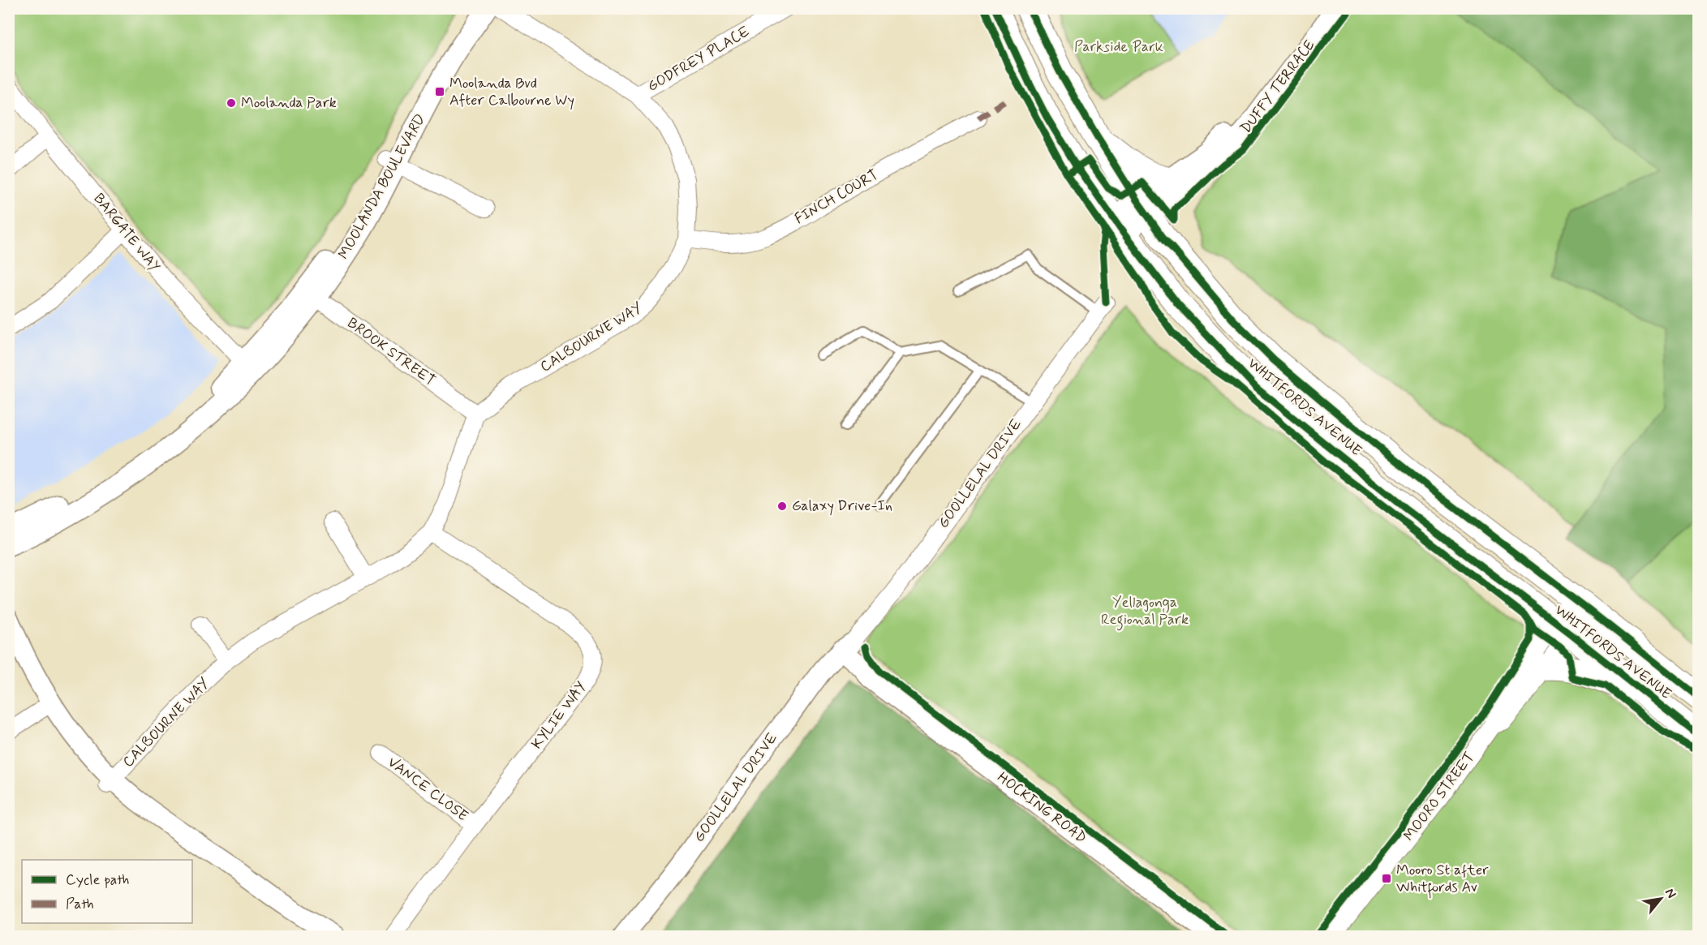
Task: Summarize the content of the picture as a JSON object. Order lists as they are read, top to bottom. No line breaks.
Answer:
{"streets":{"main road":["WHITFORDS AVENUE"],"street":["GODFREY PLACE","DUFFY TERRACE","MOOLANDA BOULEVARD","FINCH COURT","BARGATE WAY","CALBOURNE WAY","BROOK STREET","GOOLLELAL DRIVE","KYLIE WAY","VANCE CLOSE","MOORO STREET","HOCKING ROAD"]},"crossings":[["GODFREY PLACE","CALBOURNE WAY"],["DUFFY TERRACE","WHITFORDS AVENUE"],["MOOLANDA BOULEVARD","BARGATE WAY"],["MOOLANDA BOULEVARD","BROOK STREET"],["FINCH COURT","CALBOURNE WAY"],["CALBOURNE WAY","BROOK STREET"],["CALBOURNE WAY","KYLIE WAY"],["WHITFORDS AVENUE","MOORO STREET"],["GOOLLELAL DRIVE","HOCKING ROAD"],["KYLIE WAY","VANCE CLOSE"]],"parks":["Parkside Park","Yellagonga Regional Park"],"places":{"transit":["Moolanda Bvd After Calbourne Wy","Mooro St after Whitfords Av"],"other":["Moolanda Park","Galaxy Drive-In"]},"legend":["Cycle path","Path"],"north":"top right"}
